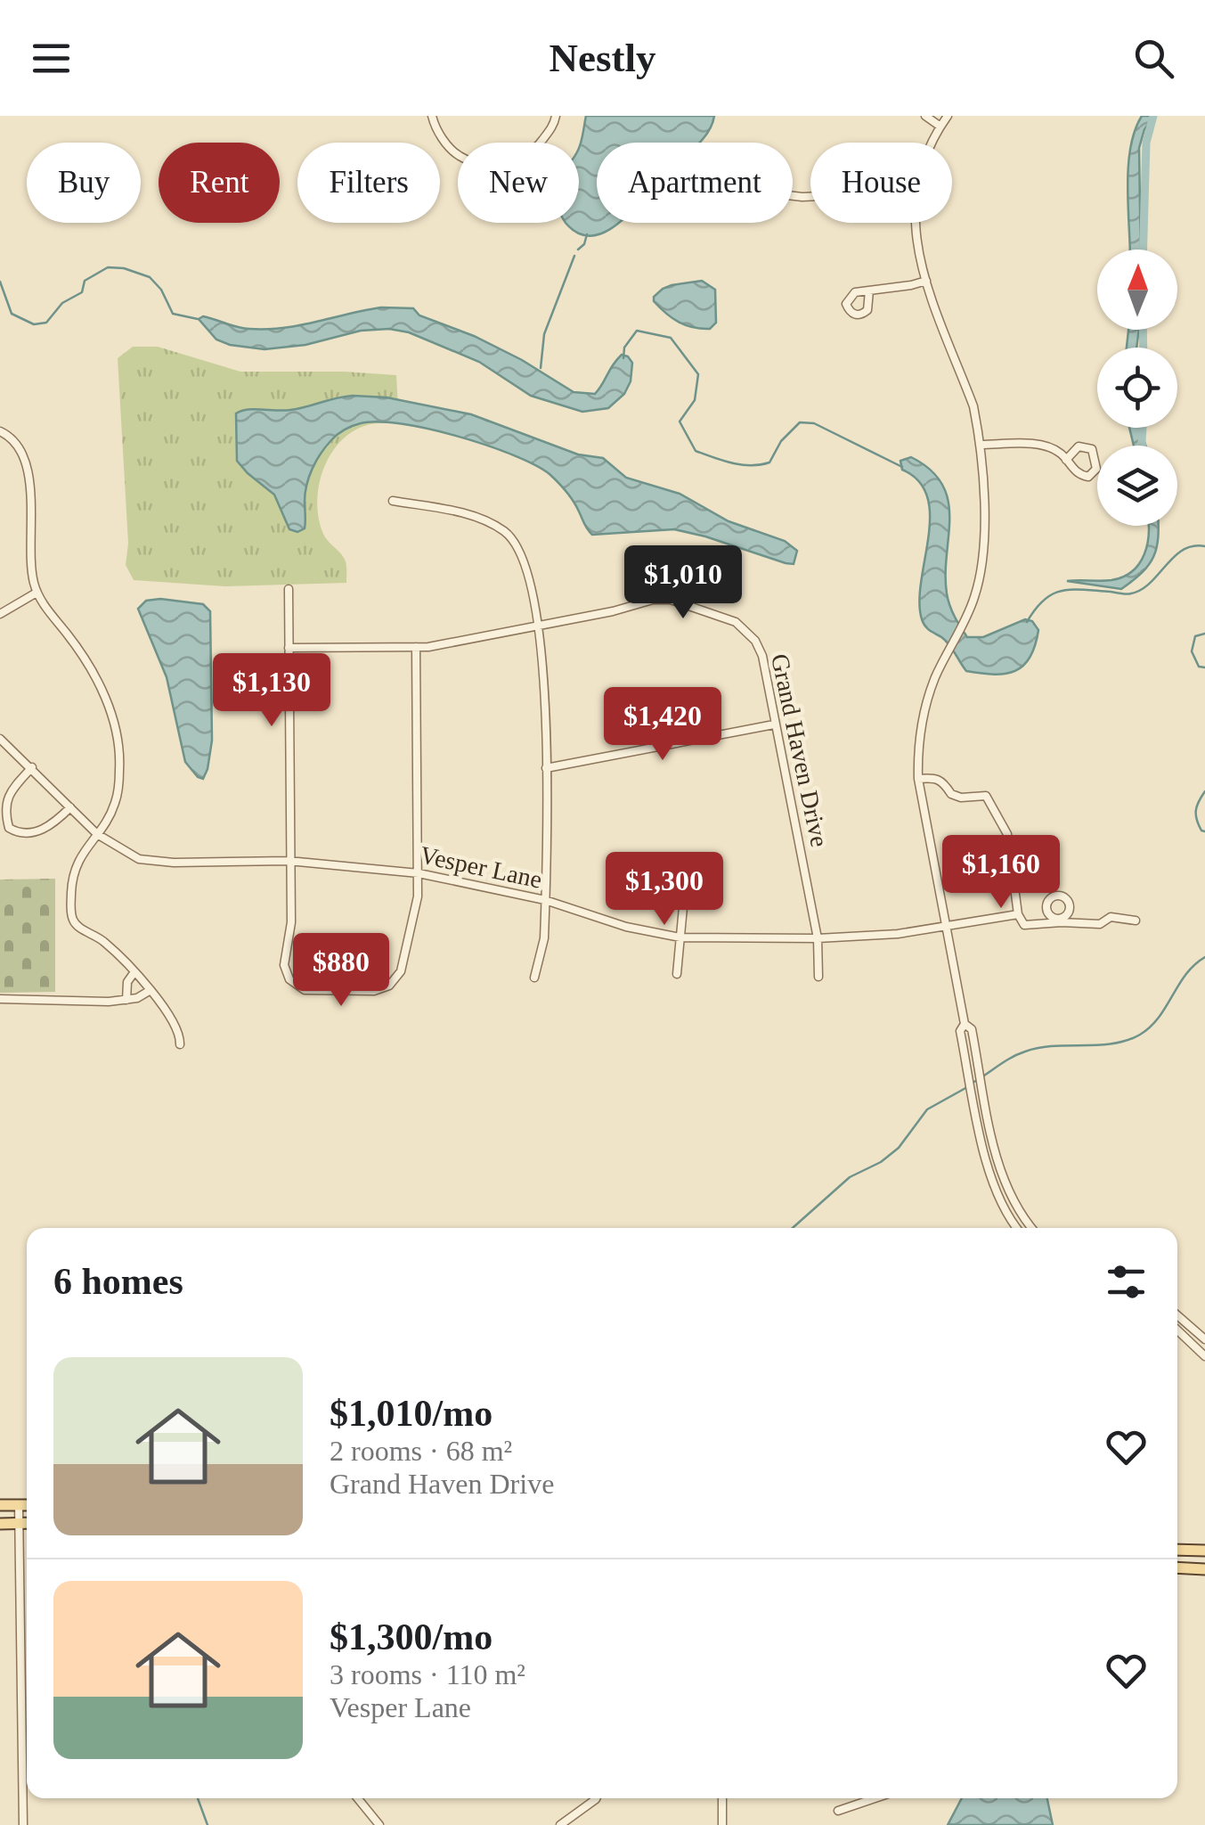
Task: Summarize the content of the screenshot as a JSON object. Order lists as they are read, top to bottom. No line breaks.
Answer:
{"streets":{"street":["Grand Haven Drive","Vesper Lane"]},"crossings":[["Grand Haven Drive","Vesper Lane"]],"north":"top","page":{"header":"Nestly","chip":["Buy","Rent","Filters","New","Apartment","House"],"price":["$1,010","$1,130","$1,420","$1,160","$1,300","$880"],"heading":"6 homes","list":[{"name":"$1,010/mo","note":"2 rooms · 68 m² · Grand Haven Drive"},{"name":"$1,300/mo","note":"3 rooms · 110 m² · Vesper Lane"}]}}
